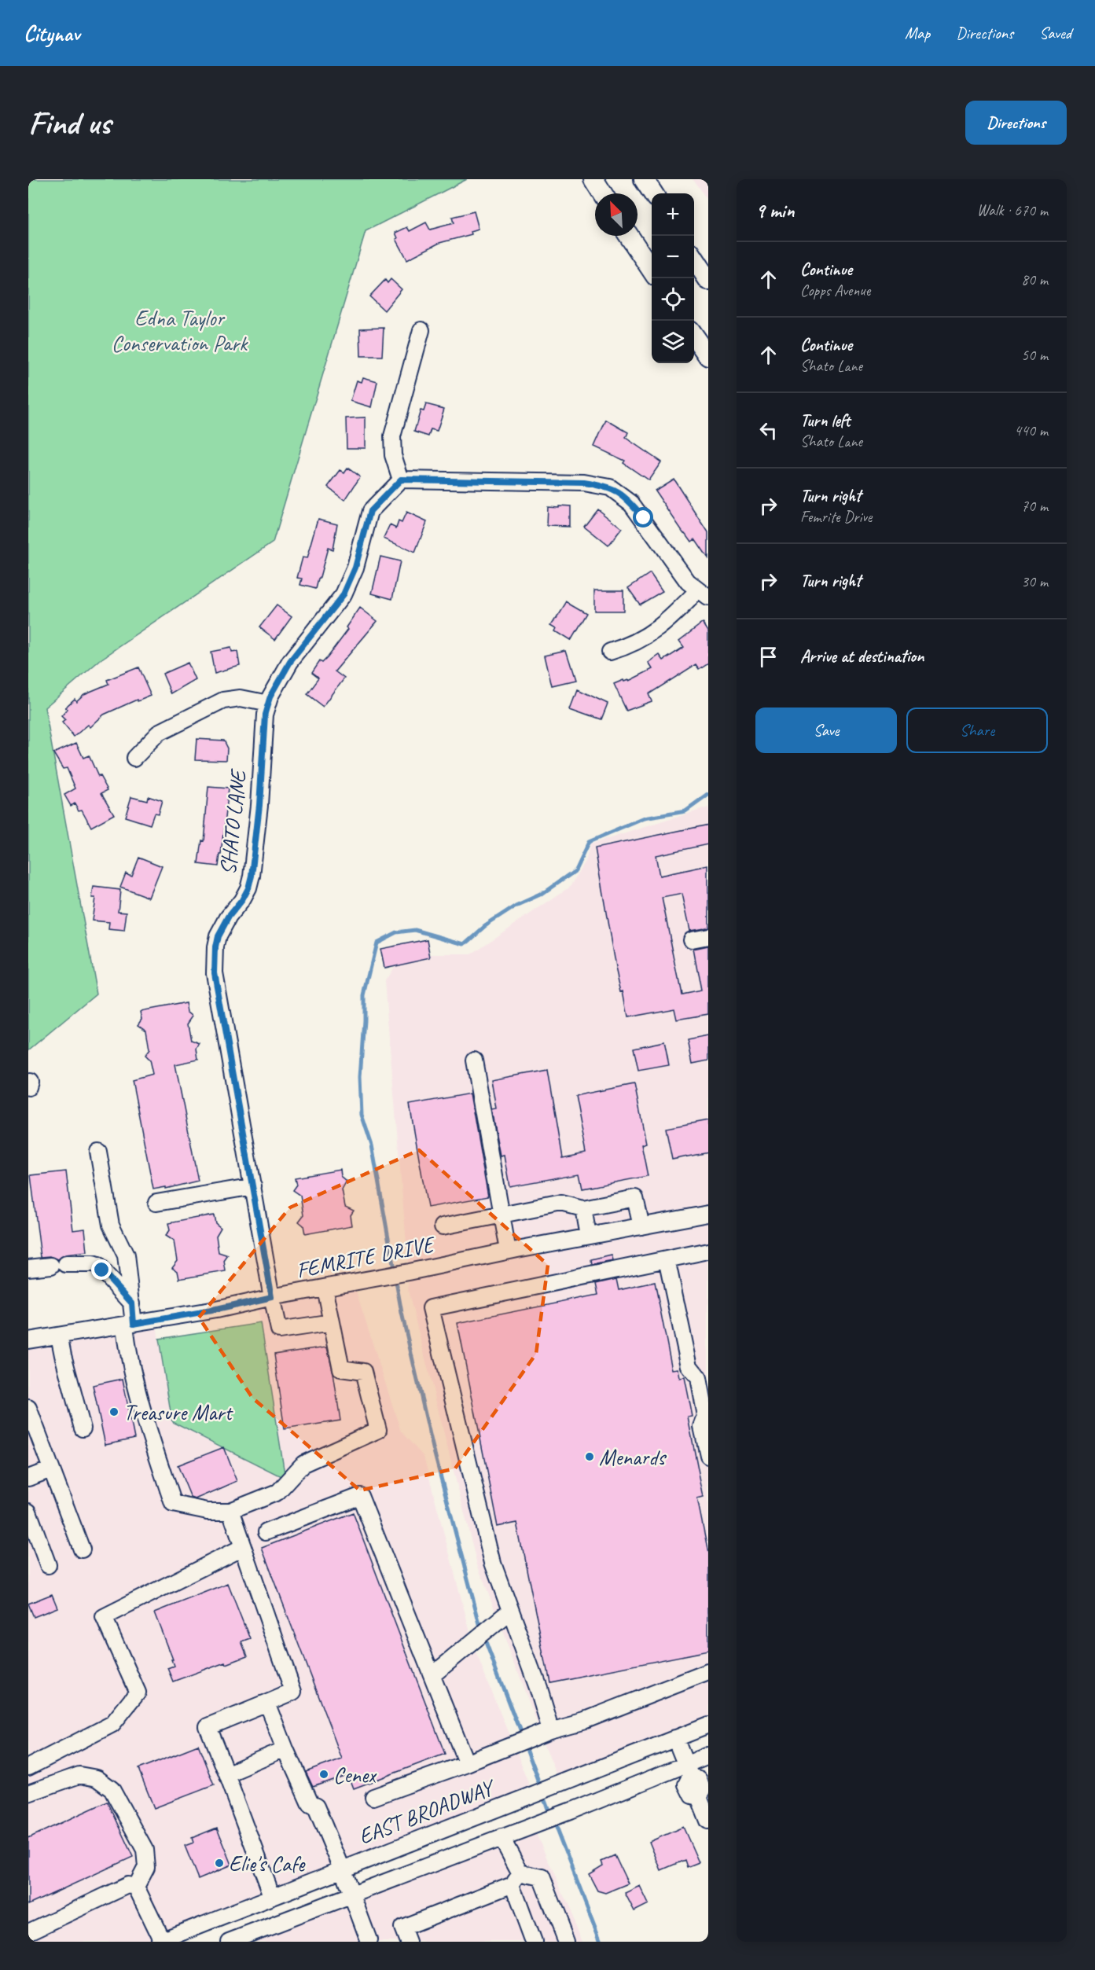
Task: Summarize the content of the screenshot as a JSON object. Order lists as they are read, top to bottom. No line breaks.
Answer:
{"streets":{"street":["SHATO LANE","FEMRITE DRIVE","EAST BROADWAY"]},"crossings":[["SHATO LANE","FEMRITE DRIVE"]],"parks":["Edna Taylor Conservation Park"],"places":["Treasure Mart","Menards","Cenex","Elie's Cafe"],"north":"top left","page":{"header":"Citynav","nav":["Map","Directions","Saved"],"buttons":["Directions",["Save","Share"]],"title":"Find us","heading":["9 min","Walk · 670 m"],"map_buttons":["+","−"],"list":[["Continue","Copps Avenue","80 m"],["Continue","Shato Lane","50 m"],["Turn left","Shato Lane","440 m"],["Turn right","Femrite Drive","70 m"],["Turn right","30 m"],"Arrive at destination"]}}
